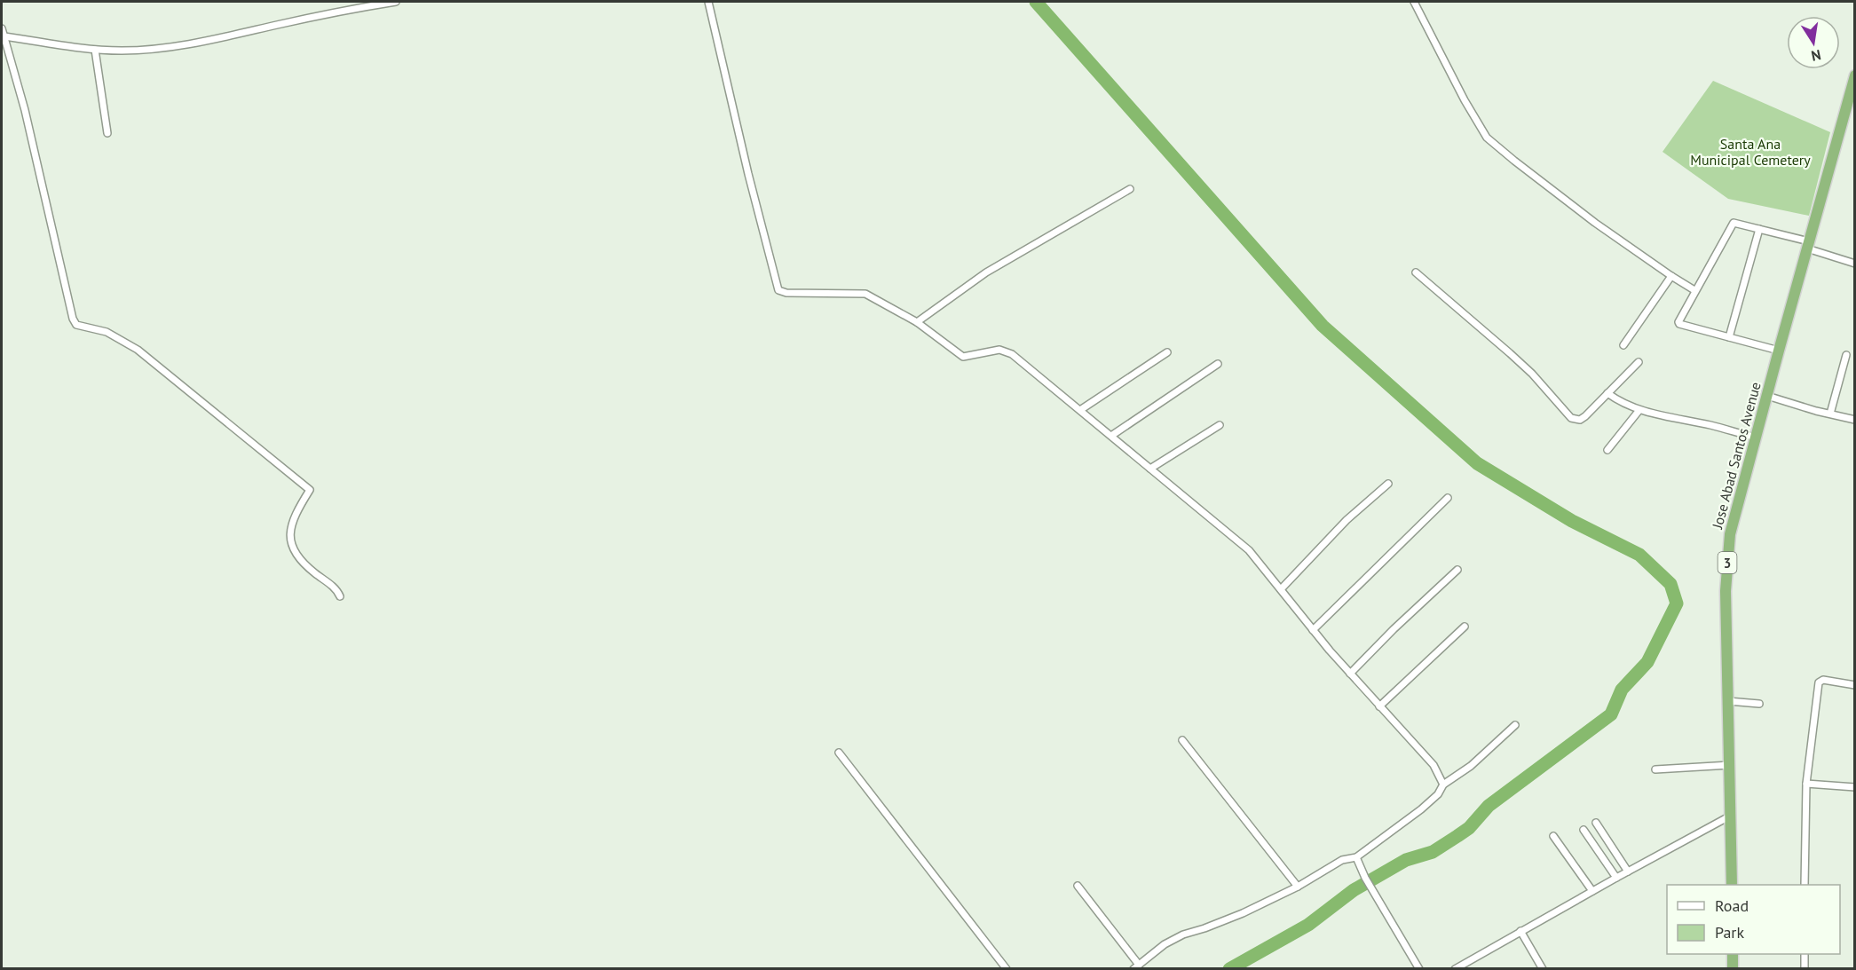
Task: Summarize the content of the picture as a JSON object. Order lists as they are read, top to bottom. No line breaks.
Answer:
{"streets":{"highway":["Jose Abad Santos Avenue","3"]},"parks":["Santa Ana Municipal Cemetery"],"legend":["Road","Park"],"north":"bottom"}
